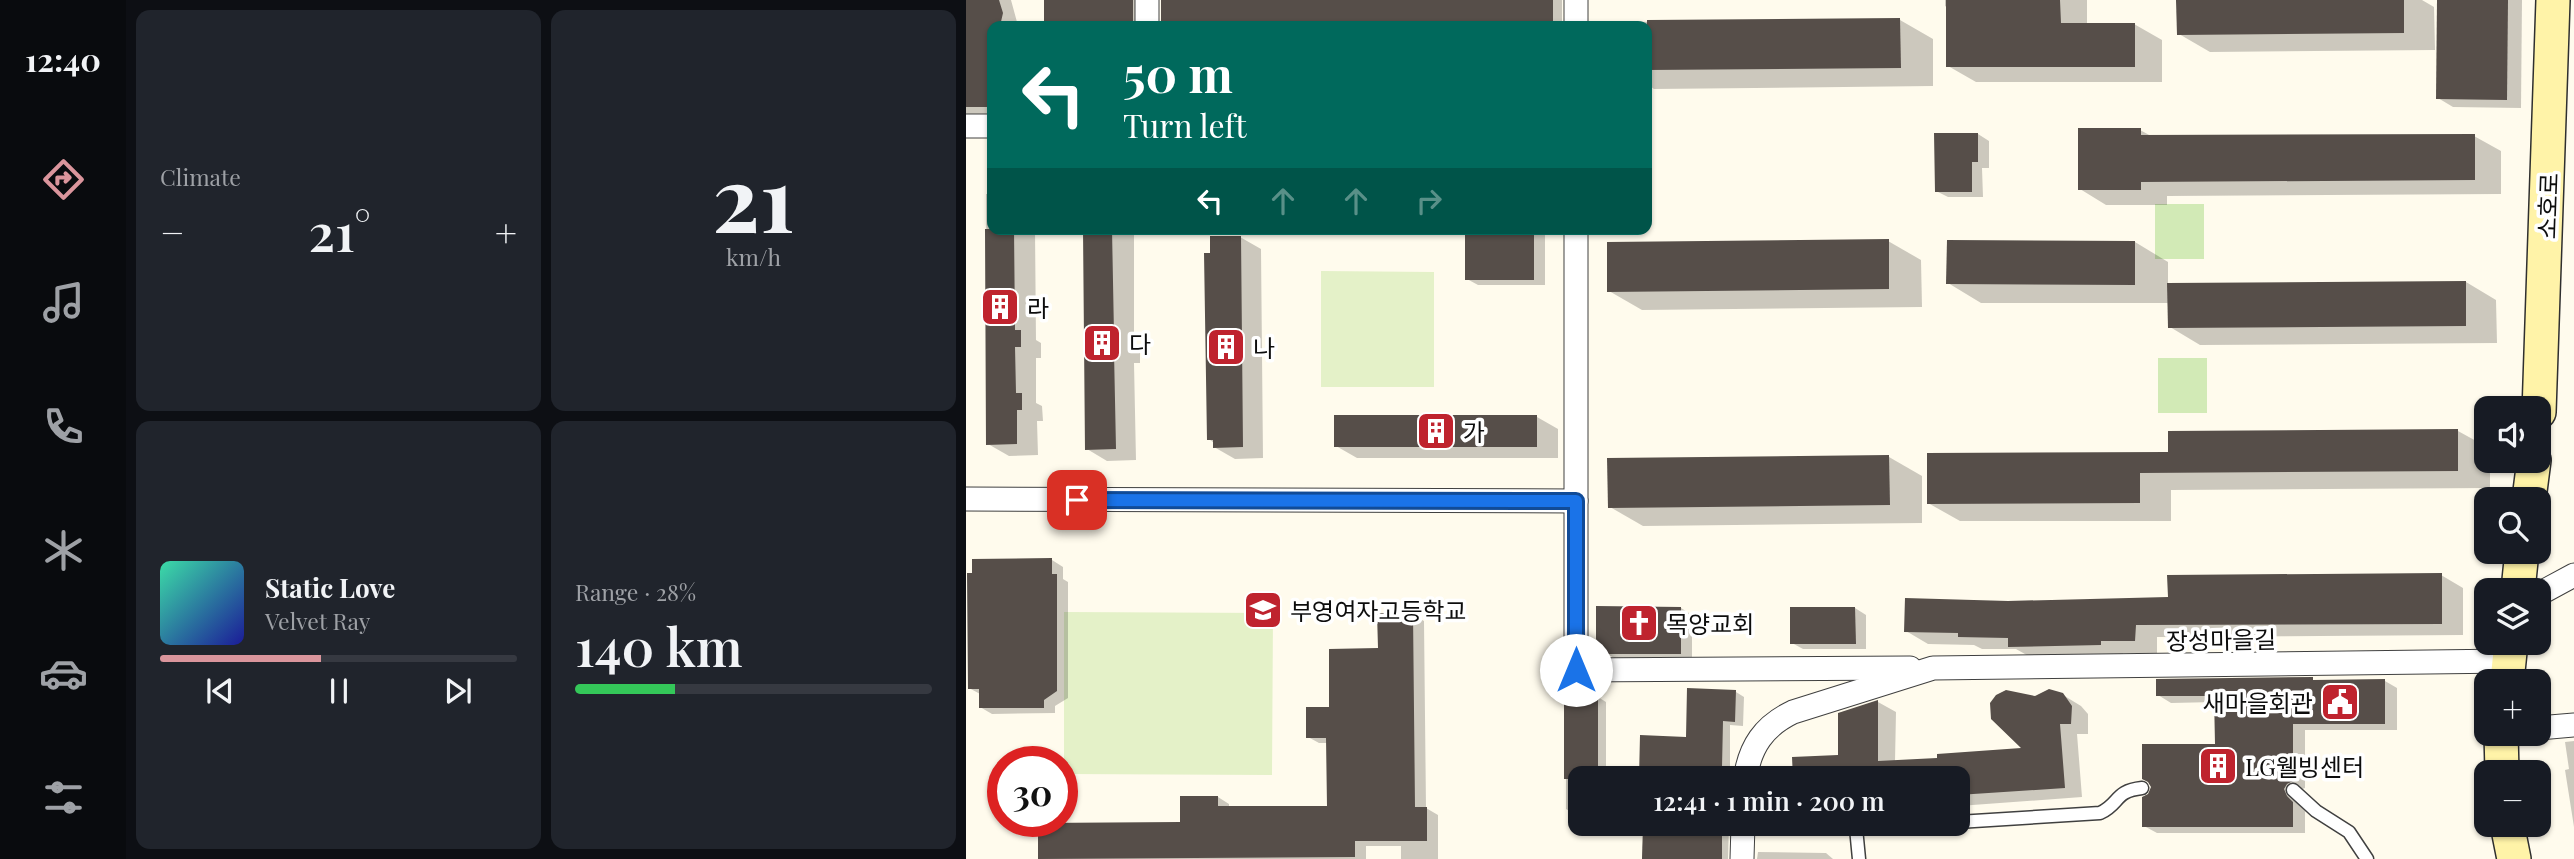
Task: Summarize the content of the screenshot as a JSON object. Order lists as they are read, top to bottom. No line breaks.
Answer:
{"streets":{"street":["소호로","장성마을길"]},"places":{"building":["라","다","나","가","LG웰빙센터"],"school or university":["부영여자고등학교"],"church":["목양교회"],"public building":["새마을회관"]},"page":{"tabs":"12:40","tile":["Climate",["21","km/h"],["Range · 28%","140 km"]],"turn":["50 m","Turn left"],"heat":["−","21°","+"],"map_buttons":["+","−"],"song":["Static Love","Velvet Ray"],"limit":"30","trip":"12:41 · 1 min · 200 m"}}
